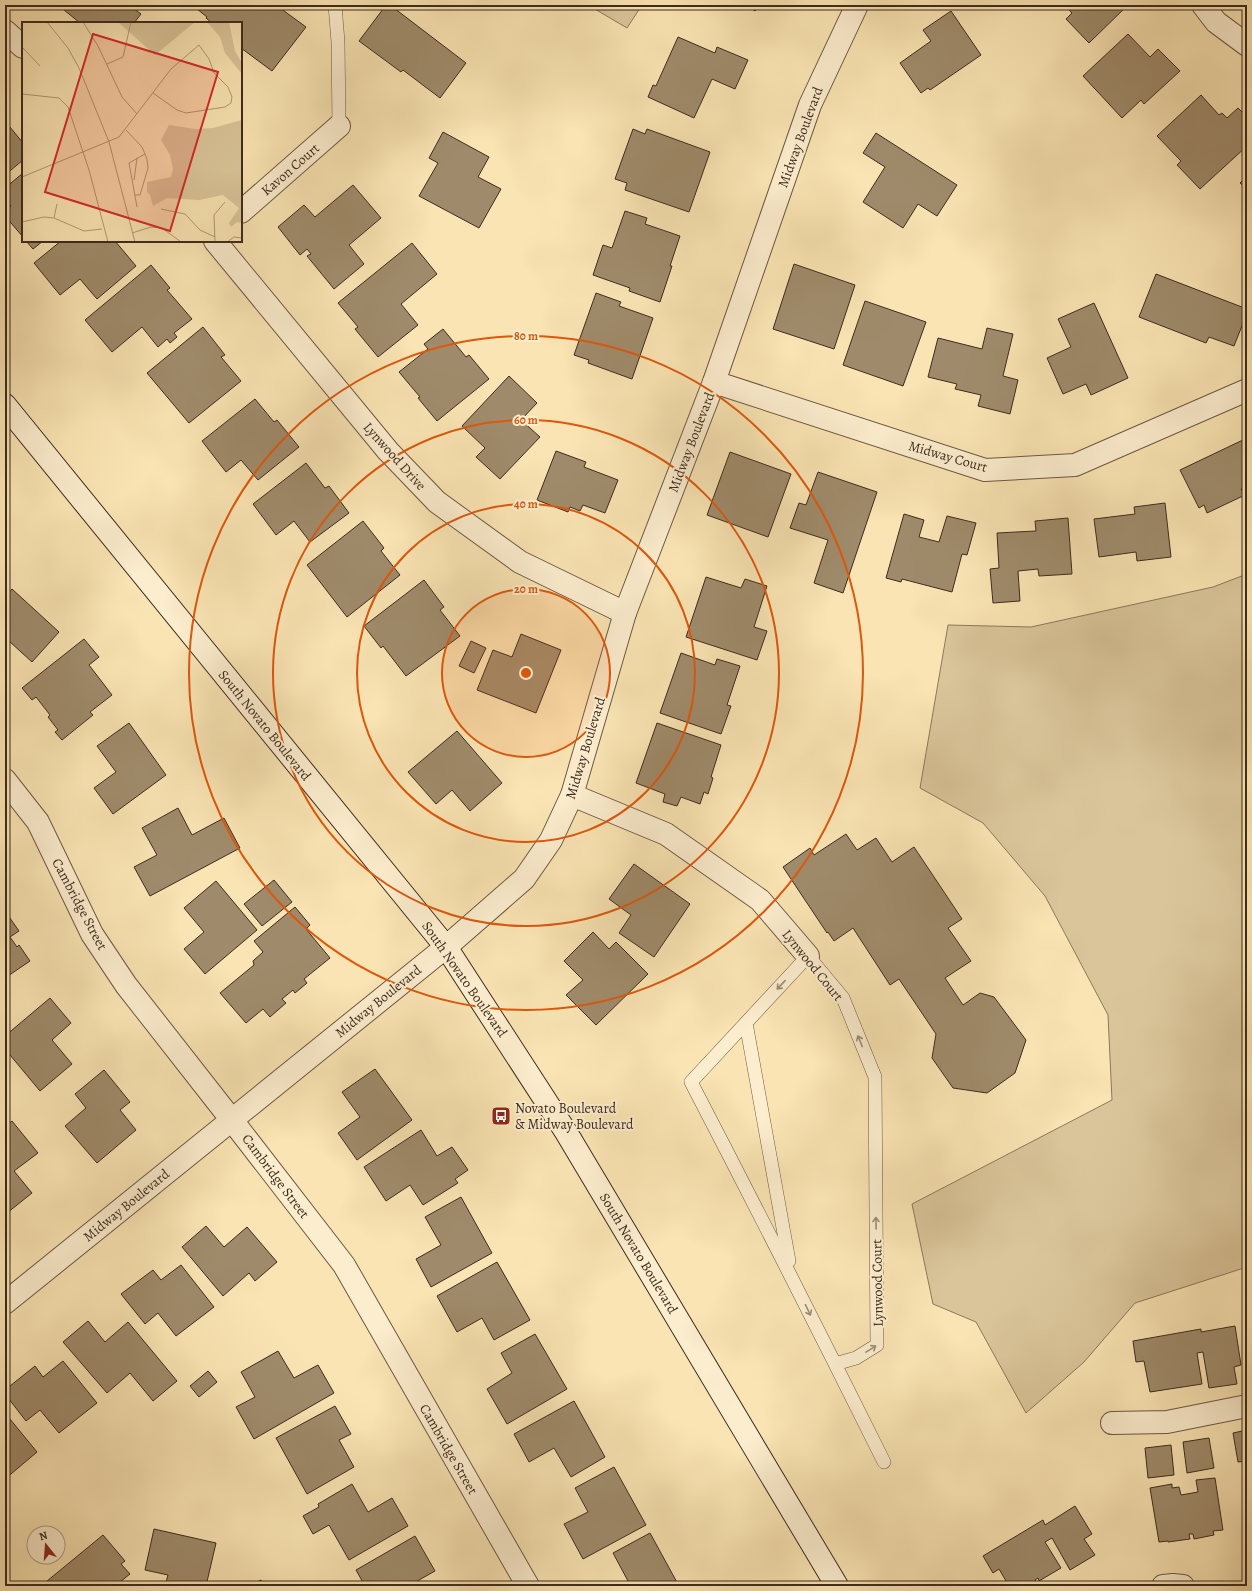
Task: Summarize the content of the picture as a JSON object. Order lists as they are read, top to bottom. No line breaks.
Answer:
{"streets":{"street":["Midway Boulevard","Kavon Court","Lynwood Drive","Midway Court","South Novato Boulevard","Cambridge Street","Lynwood Court"]},"crossings":[["Midway Boulevard","Lynwood Drive"],["Midway Boulevard","Midway Court"],["Midway Boulevard","South Novato Boulevard"],["Midway Boulevard","Cambridge Street"],["Midway Boulevard","Lynwood Court"]],"one_way":["Lynwood Court"],"places":{"bus stop":["Novato Boulevard & Midway Boulevard"]},"north":"top","rings":["80 m","60 m","40 m","20 m"]}
